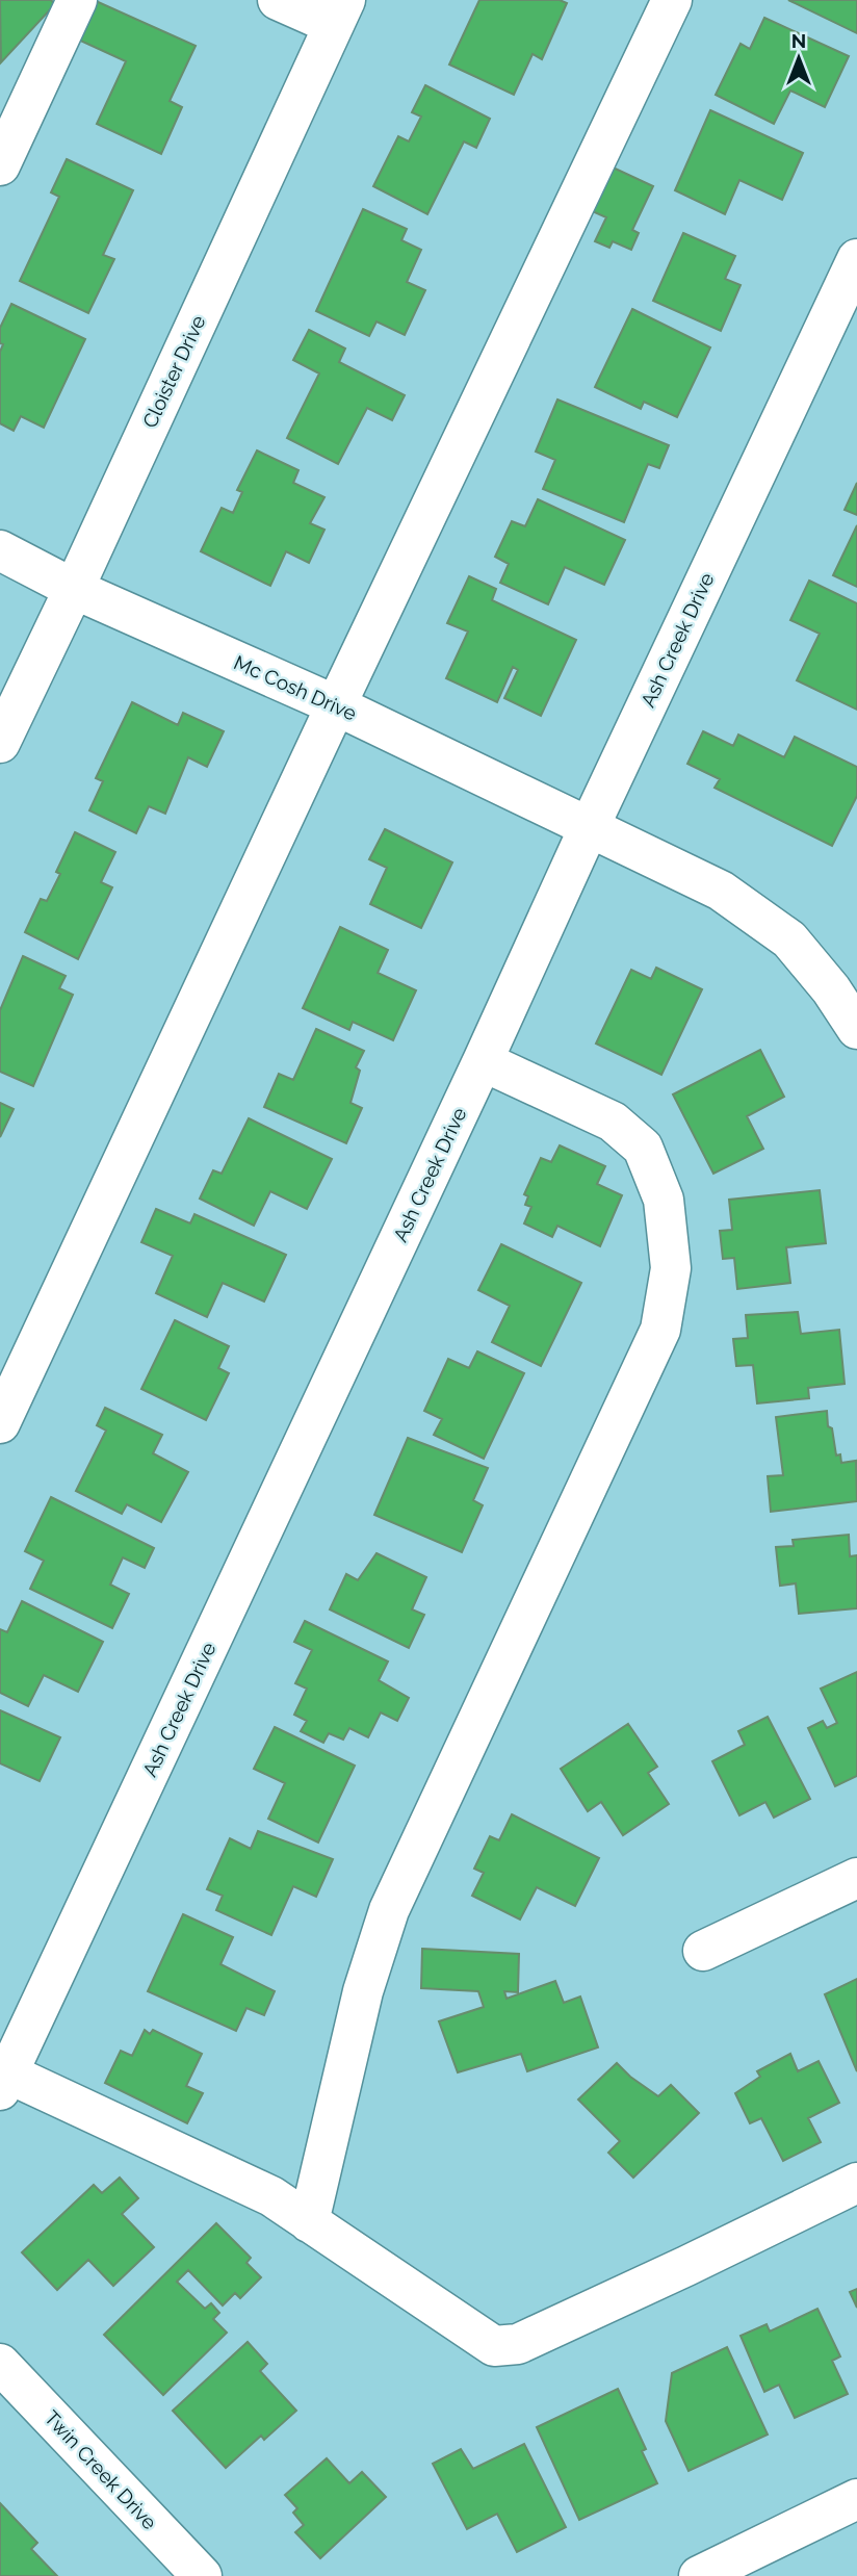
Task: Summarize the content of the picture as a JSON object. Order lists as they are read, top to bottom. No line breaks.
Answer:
{"streets":{"street":["Cloister Drive","Ash Creek Drive","Mc Cosh Drive","Twin Creek Drive"]},"crossings":[["Cloister Drive","Mc Cosh Drive"],["Ash Creek Drive","Mc Cosh Drive"]],"north":"top"}
